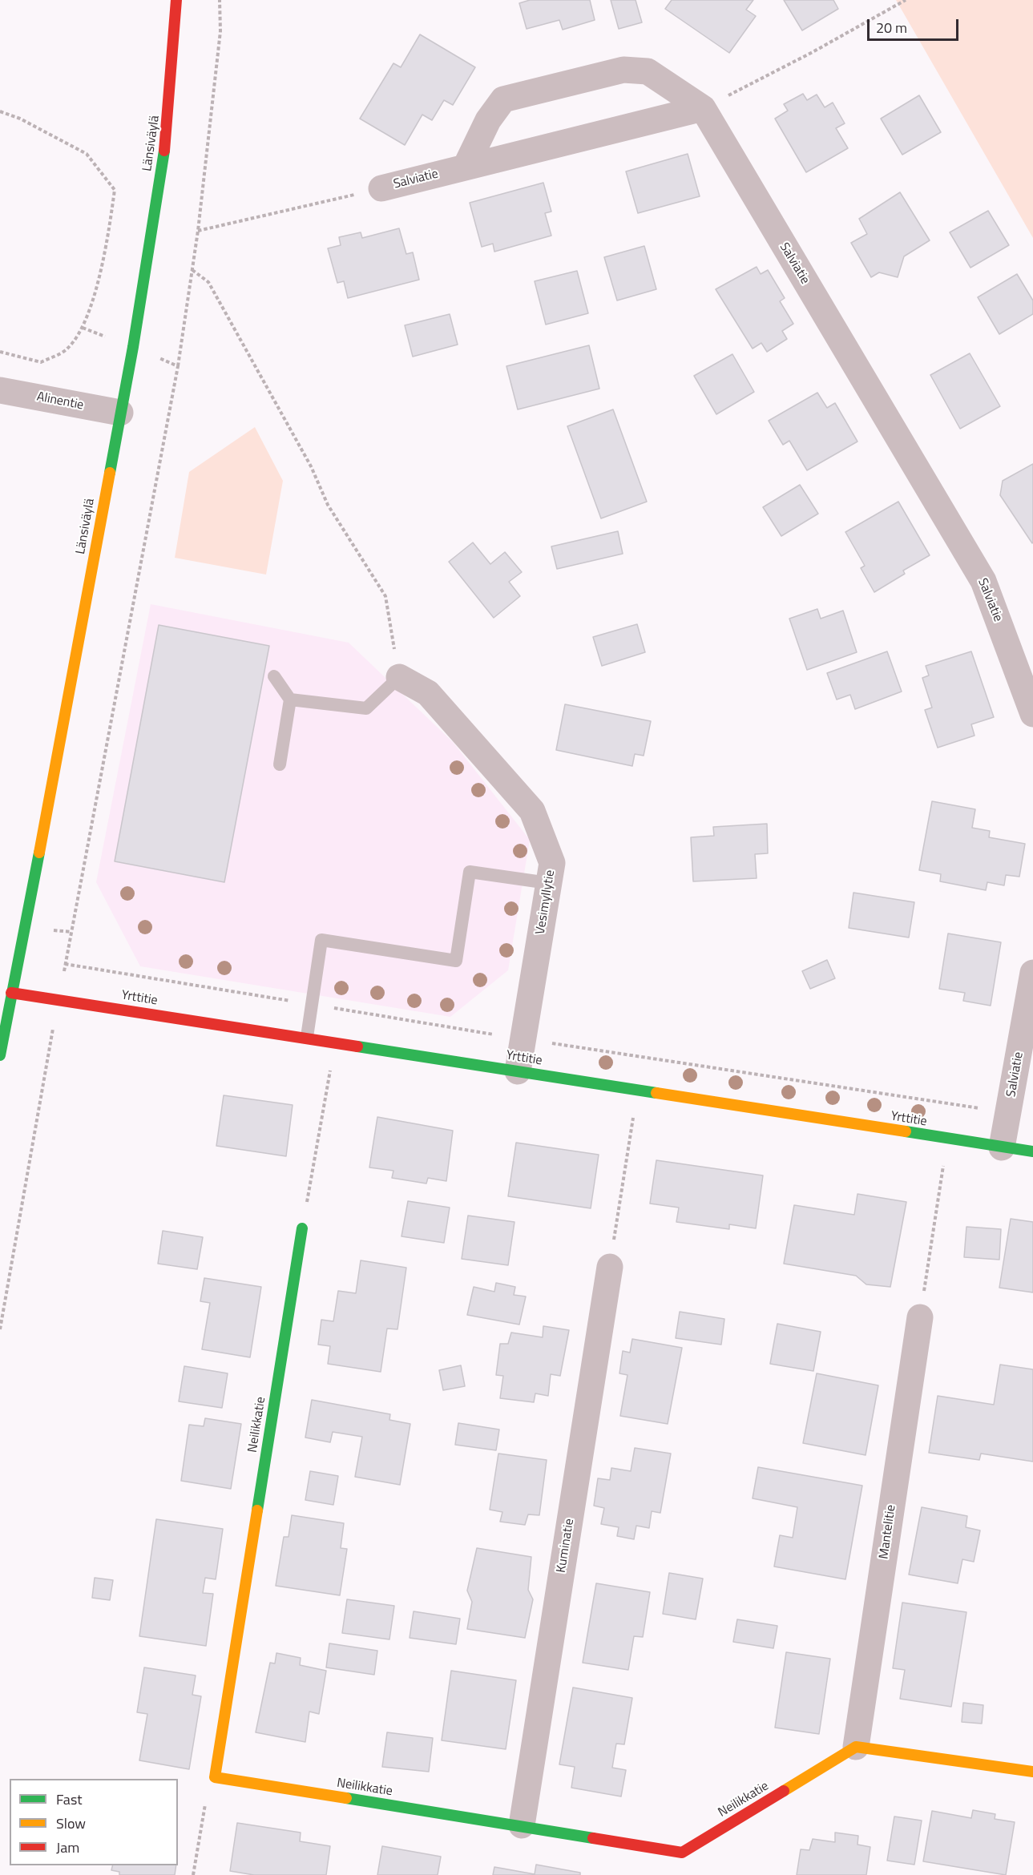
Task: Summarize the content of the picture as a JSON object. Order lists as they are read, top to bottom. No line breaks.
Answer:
{"streets":{"street":["Länsiväylä","Salviatie","Alinentie","Vesimyllytie","Yrttitie","Neilikkatie","Mantelitie","Kuminatie"]},"crossings":[["Länsiväylä","Alinentie"],["Länsiväylä","Yrttitie"],["Salviatie","Yrttitie"],["Vesimyllytie","Yrttitie"],["Neilikkatie","Mantelitie"],["Neilikkatie","Kuminatie"]],"legend":["Fast","Slow","Jam"],"scale_bar":"20 m"}
